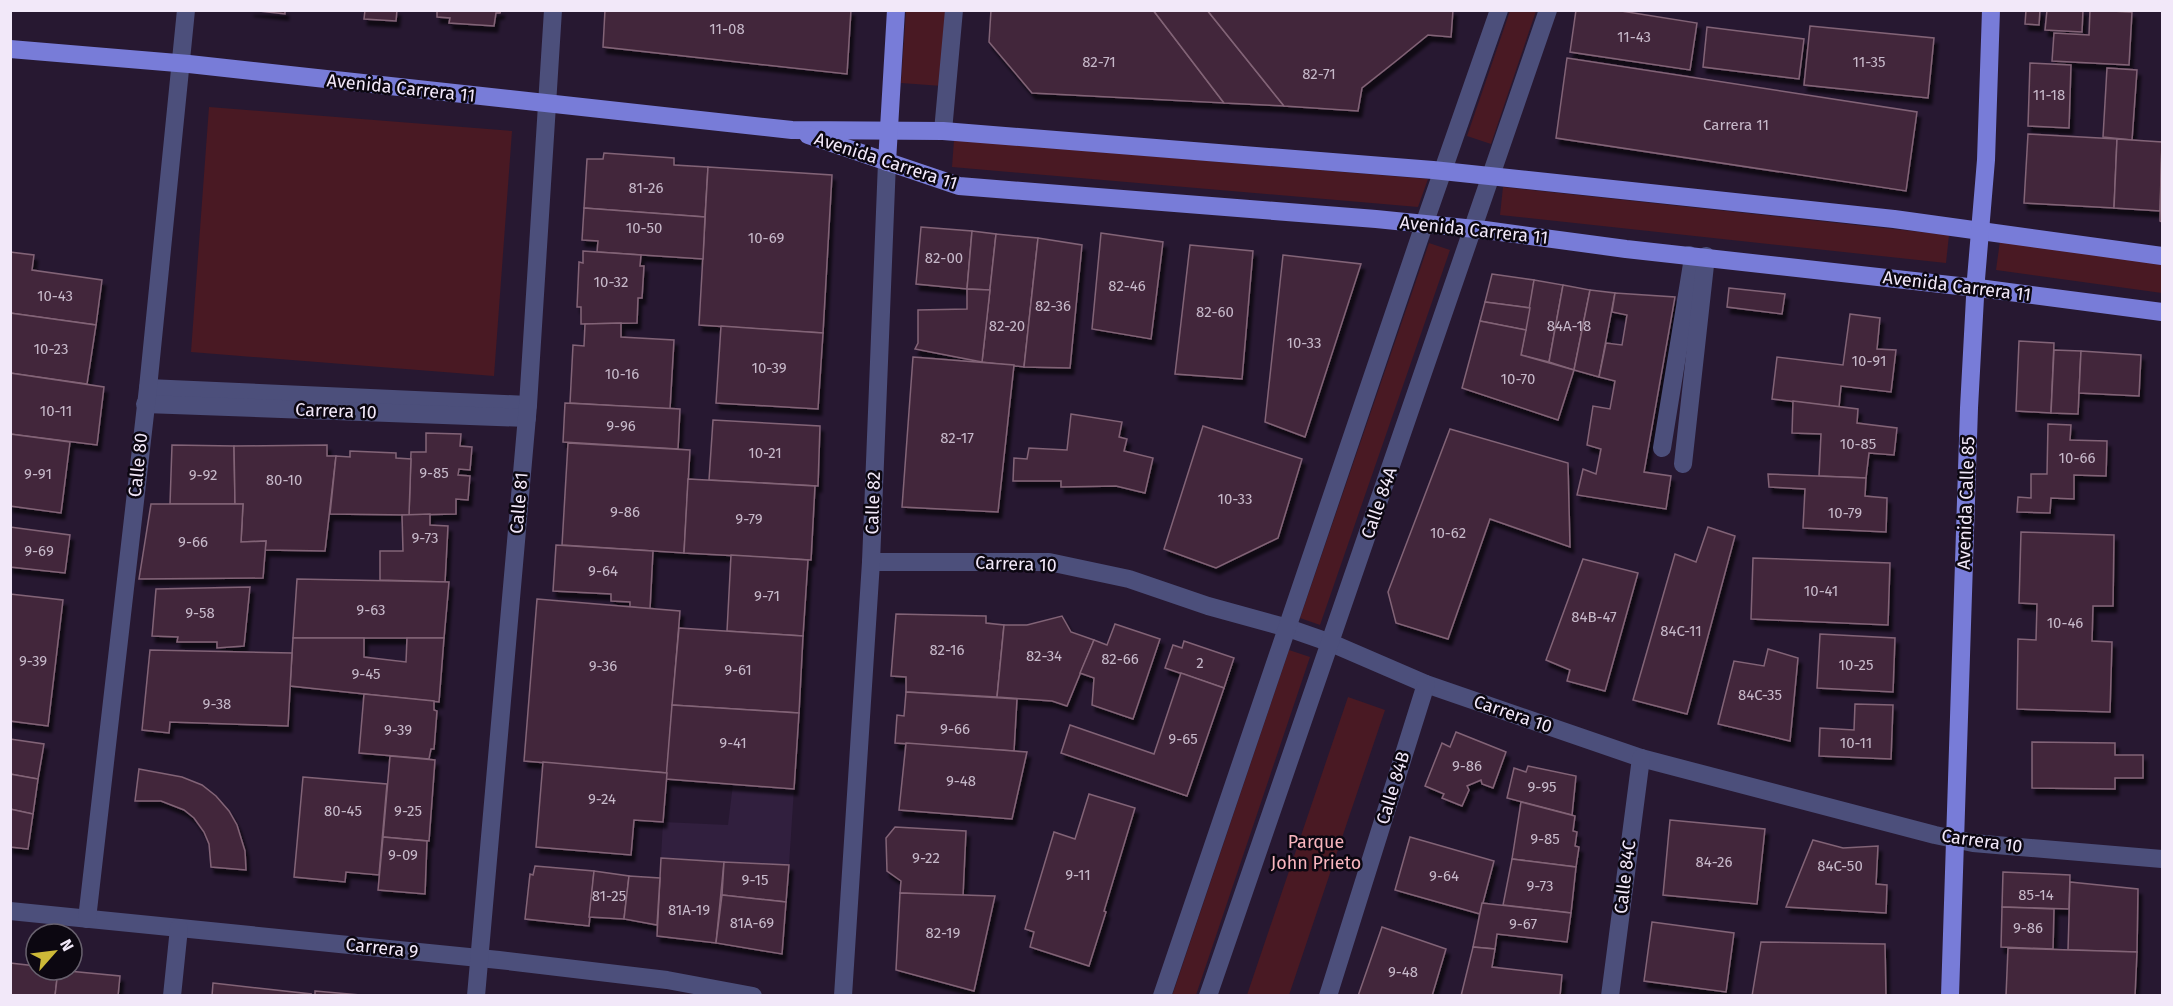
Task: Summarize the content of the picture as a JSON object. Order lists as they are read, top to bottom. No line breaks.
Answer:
{"streets":{"main road":["Avenida Carrera 11","Calle 82","Avenida Calle 85"],"street":["Carrera 10","Calle 80","Calle 81","Calle 84A","Calle 84B","Calle 84C","Carrera 9"]},"crossings":[["Avenida Carrera 11","Calle 80"],["Avenida Carrera 11","Calle 81"],["Avenida Carrera 11","Calle 82"],["Avenida Carrera 11","Calle 84A"],["Avenida Carrera 11","Avenida Calle 85"],["Carrera 10","Calle 80"],["Carrera 10","Calle 81"],["Carrera 10","Calle 82"],["Carrera 10","Calle 84A"],["Carrera 10","Avenida Calle 85"],["Carrera 10","Calle 84B"],["Carrera 10","Calle 84C"],["Calle 80","Carrera 9"],["Calle 81","Carrera 9"]],"parks":["Parque John Prieto"],"house_numbers":["11-08","11-43","82-71","11-35","82-71","11-18","Carrera 11","81-26","10-50","10-69","82-00","10-32","82-46","10-43","82-36","82-60","82-20","84A-18","10-33","10-23","10-91","10-39","10-16","10-70","10-11","9-96","82-17","10-85","10-21","10-66","9-85","9-91","9-92","80-10","10-33","9-86","10-79","9-79","10-62","9-73","9-66","9-69","9-64","10-41","9-71","9-63","9-58","84B-47","10-46","84C-11","82-16","82-34","82-66","9-39","2","10-25","9-36","9-61","9-45","84C-35","9-38","9-66","9-39","9-65","9-41","10-11","9-86","9-48","9-95","9-24","80-45","9-25","9-85","9-09","9-22","84-26","84C-50","9-11","9-64","9-15","9-73","85-14","81-25","81A-19","81A-69","9-67","9-86","82-19","9-48"],"north":"top right"}
